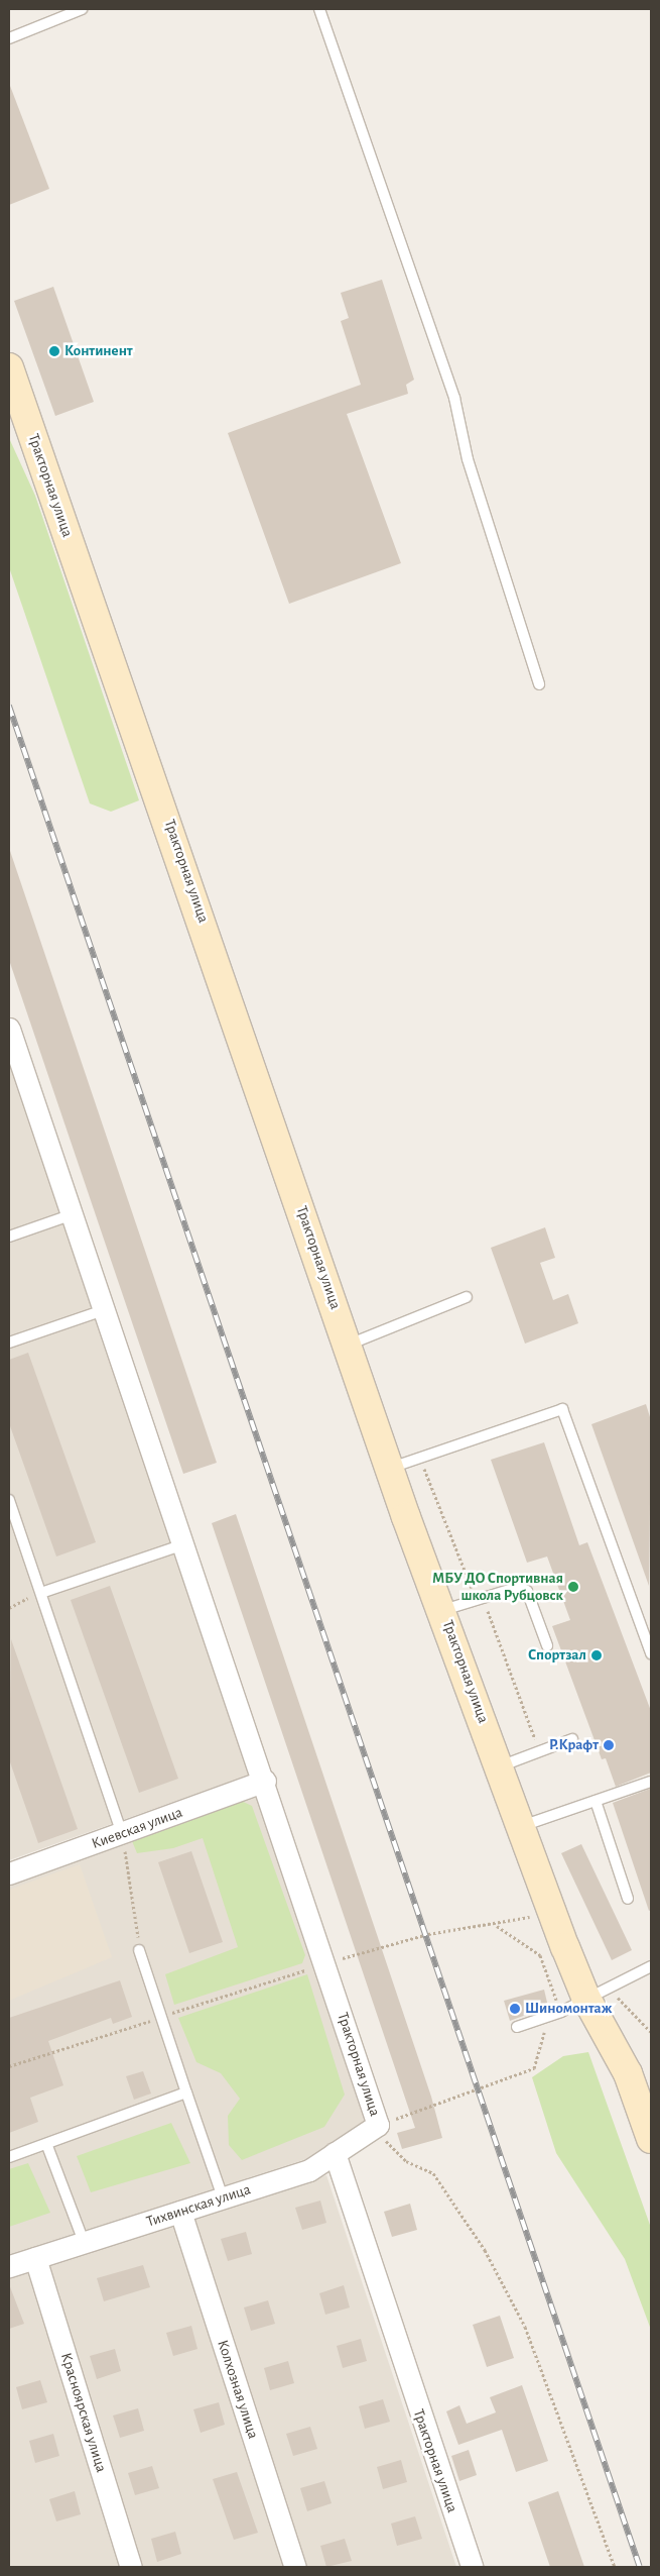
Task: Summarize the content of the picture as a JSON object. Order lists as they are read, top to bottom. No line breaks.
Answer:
{"streets":{"street":["Тракторная улица","Киевская улица","Тихвинская улица","Колхозная улица","Красноярская улица"]},"crossings":[["Тракторная улица","Киевская улица"],["Тракторная улица","Тихвинская улица"],["Тихвинская улица","Колхозная улица"],["Тихвинская улица","Красноярская улица"]],"places":["Континент","МБУ ДО Спортивная школа Рубцовск","Спортзал","Р.Крафт","Шиномонтаж"]}
